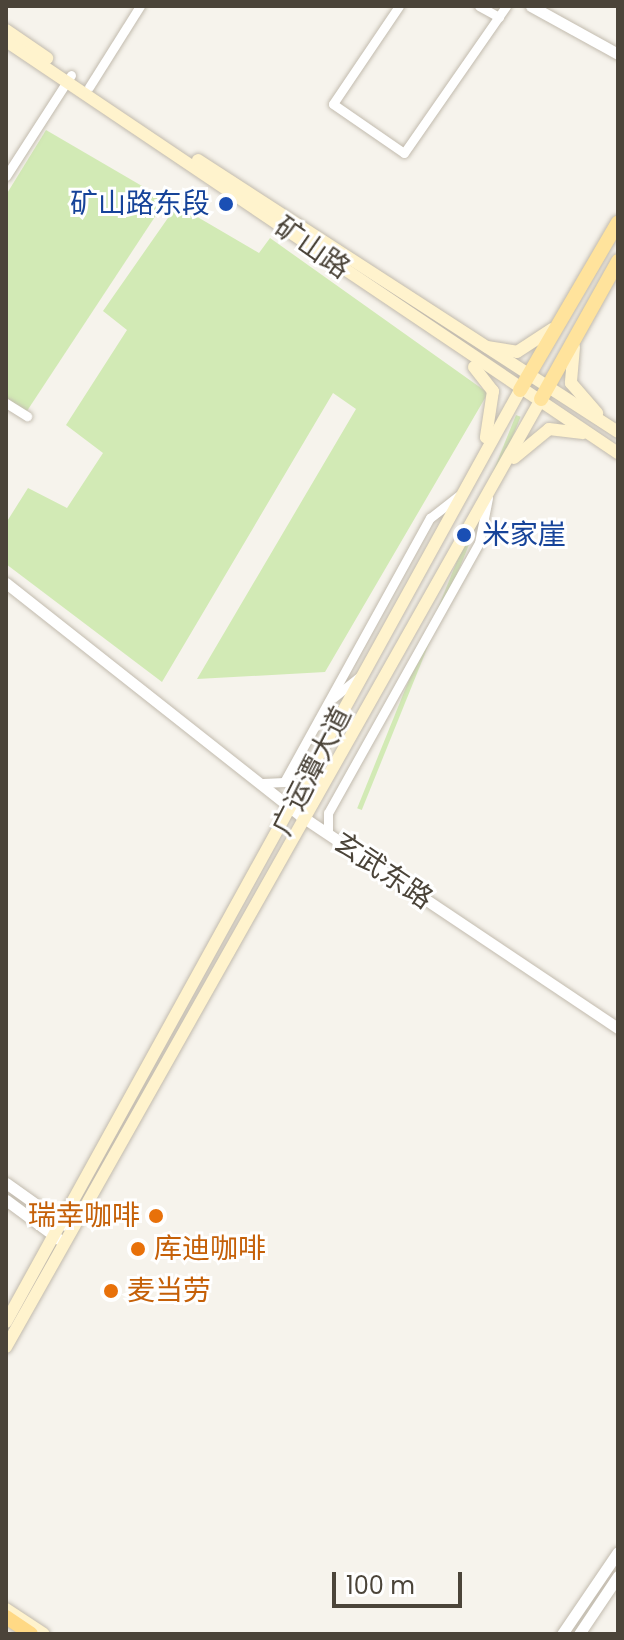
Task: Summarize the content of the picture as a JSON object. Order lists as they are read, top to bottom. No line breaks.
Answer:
{"streets":{"main road":["矿山路","广运潭大道"],"street":["玄武东路"]},"crossings":[["矿山路","广运潭大道"],["广运潭大道","玄武东路"]],"places":["矿山路东段","米家崖","瑞幸咖啡","库迪咖啡","麦当劳"],"scale_bar":"100 m"}
